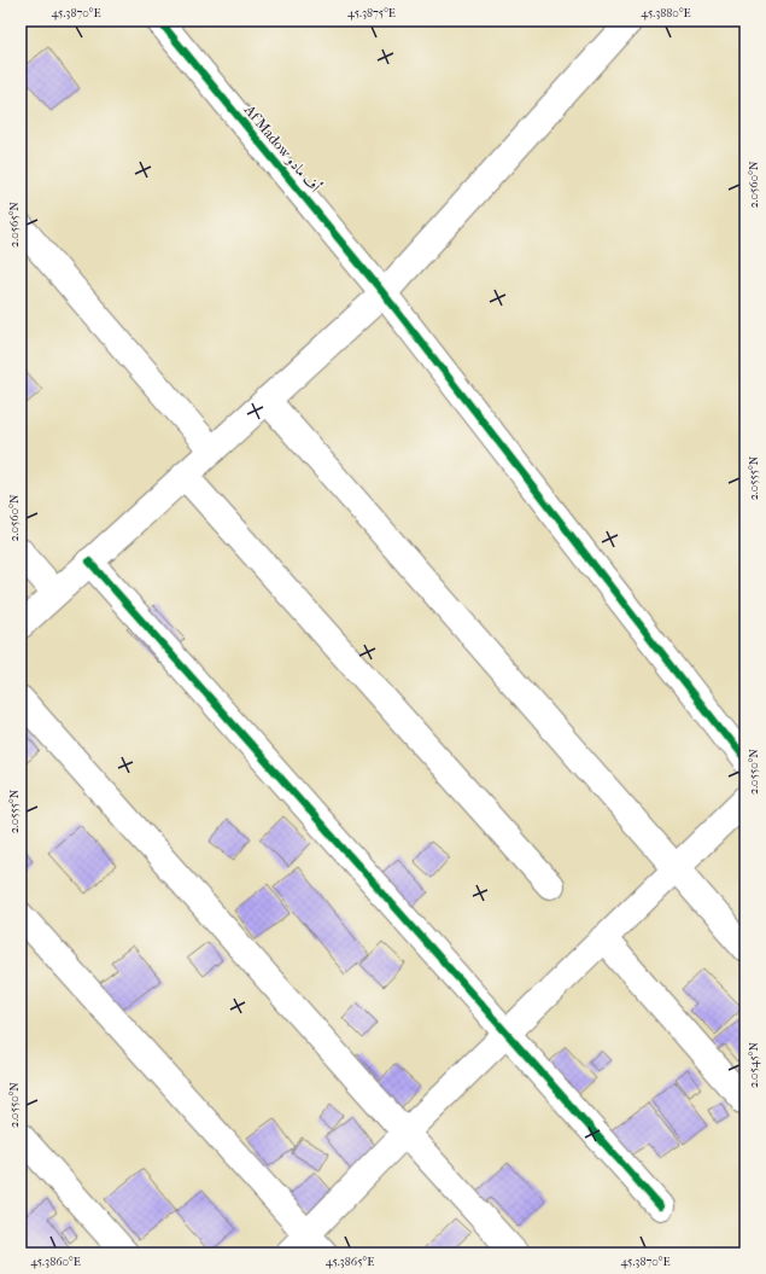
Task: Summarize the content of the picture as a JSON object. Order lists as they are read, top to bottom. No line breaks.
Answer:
{"streets":{"street":["Af Madow أف مادو"]},"coordinates":["45.3870°E","45.3875°E","45.3880°E","2.0560°N","2.0565°N","2.0555°N","2.0550°N","2.0545°N","45.3860°E","45.3865°E"]}
